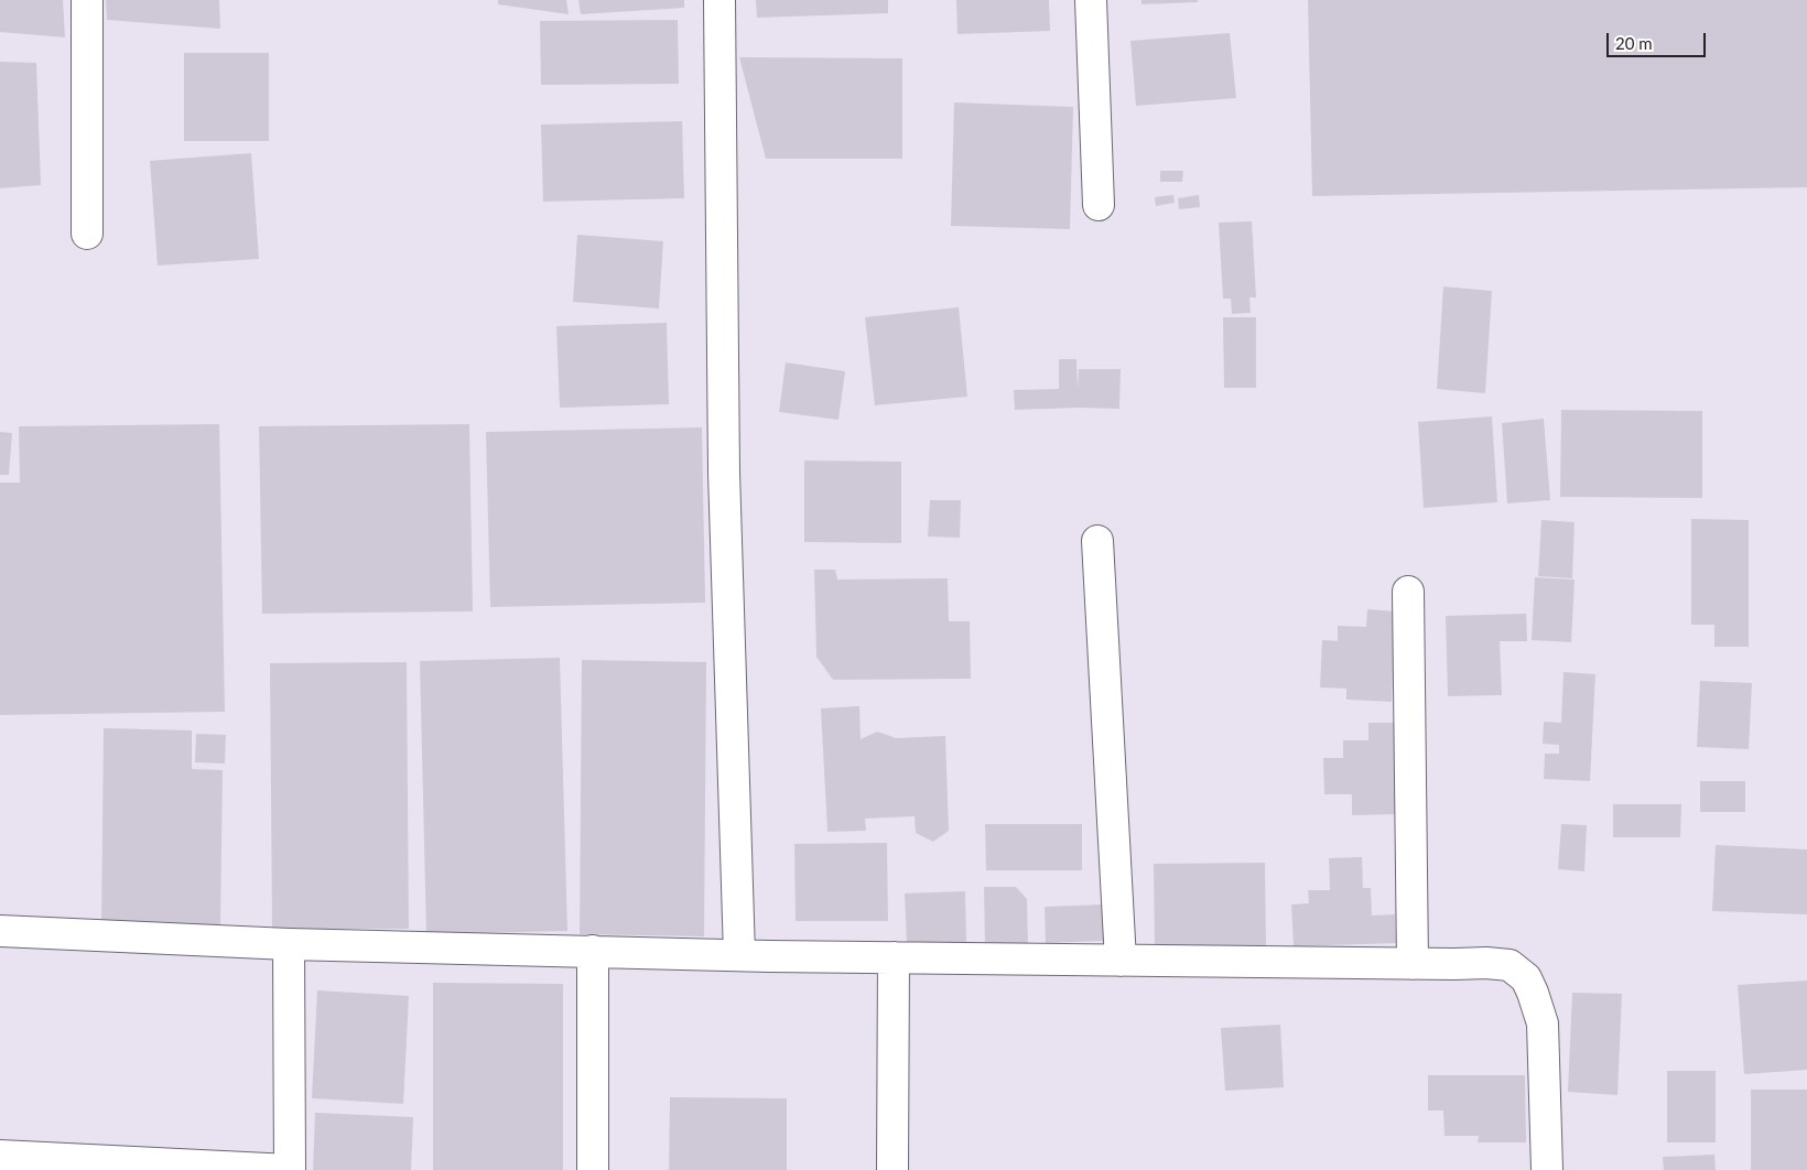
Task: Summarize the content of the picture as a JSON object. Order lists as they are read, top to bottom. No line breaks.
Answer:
{"scale_bar":"20 m"}
